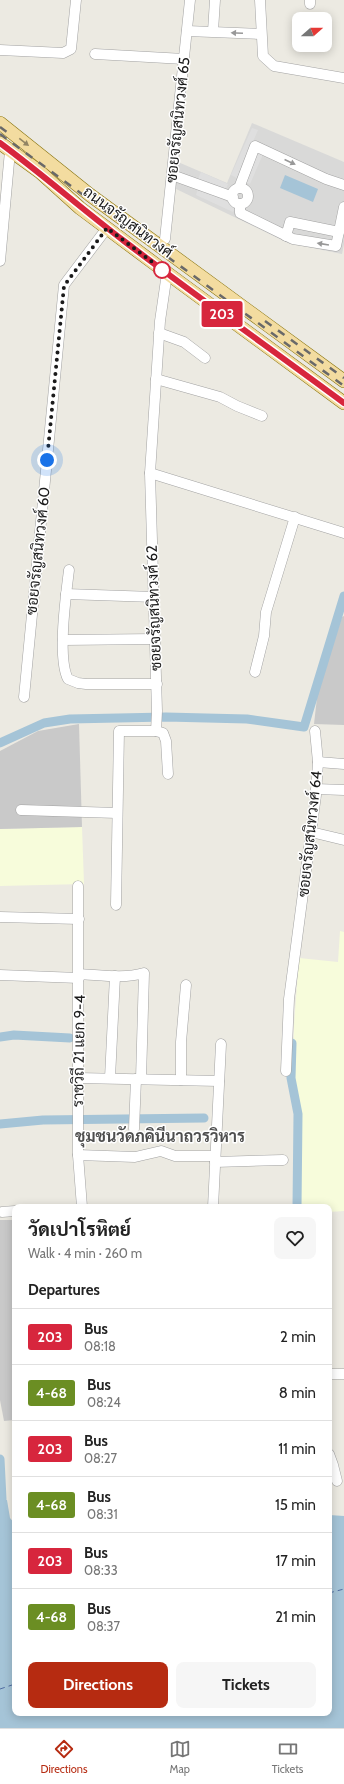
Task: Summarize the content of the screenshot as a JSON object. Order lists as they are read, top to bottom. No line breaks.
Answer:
{"streets":{"main road":["ถนนจรัญสนิทวงศ์"],"street":["ซอยจรัญสนิทวงศ์ 65","ซอยจรัญสนิทวงศ์ 60","ซอยจรัญสนิทวงศ์ 62","ซอยจรัญสนิทวงศ์ 64","ราชวิถี 21 แยก 9-4"]},"crossings":[["ซอยจรัญสนิทวงศ์ 65","ถนนจรัญสนิทวงศ์"],["ถนนจรัญสนิทวงศ์","ซอยจรัญสนิทวงศ์ 60"],["ถนนจรัญสนิทวงศ์","ซอยจรัญสนิทวงศ์ 62"]],"districts":["ชุมชนวัดภคินีนาถวรวิหาร"],"lines":["bus line 203"],"north":"right","page":{"on_map":"203","heading":[["วัดเปาโรหิตย์","Walk · 4 min · 260 m"],"Departures"],"list":[{"mark":"203","name":"Bus","note":"08:18","value":"2 min"},{"mark":"4-68","name":"Bus","note":"08:24","value":"8 min"},{"mark":"203","name":"Bus","note":"08:27","value":"11 min"},{"mark":"4-68","name":"Bus","note":"08:31","value":"15 min"},{"mark":"203","name":"Bus","note":"08:33","value":"17 min"},{"mark":"4-68","name":"Bus","note":"08:37","value":"21 min"}],"buttons":["Directions","Tickets"],"tabs":["Directions","Map","Tickets"]}}
